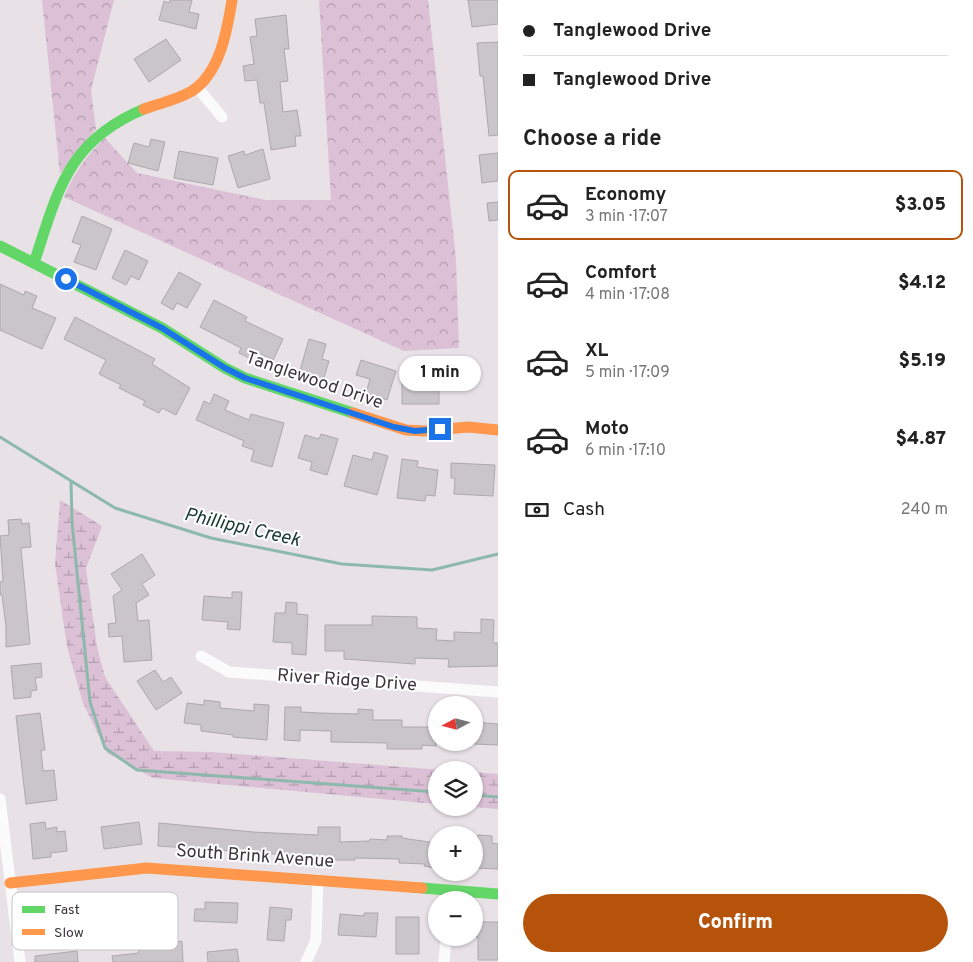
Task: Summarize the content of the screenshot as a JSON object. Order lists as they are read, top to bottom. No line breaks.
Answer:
{"streets":{"street":["Tanglewood Drive","River Ridge Drive","South Brink Avenue"]},"water":["Phillippi Creek"],"legend":["Fast","Slow"],"north":"left","page":{"banner":["Tanglewood Drive","Tanglewood Drive"],"heading":"Choose a ride","list":[{"name":"Economy","note":"3 min · 17:07","value":"$3.05"},{"name":"Comfort","note":"4 min · 17:08","value":"$4.12"},{"name":"XL","note":"5 min · 17:09","value":"$5.19"},{"name":"Moto","note":"6 min · 17:10","value":"$4.87"}],"bubble":"1 min","pay":["Cash","240 m"],"map_buttons":["+","−"],"buttons":"Confirm"}}
